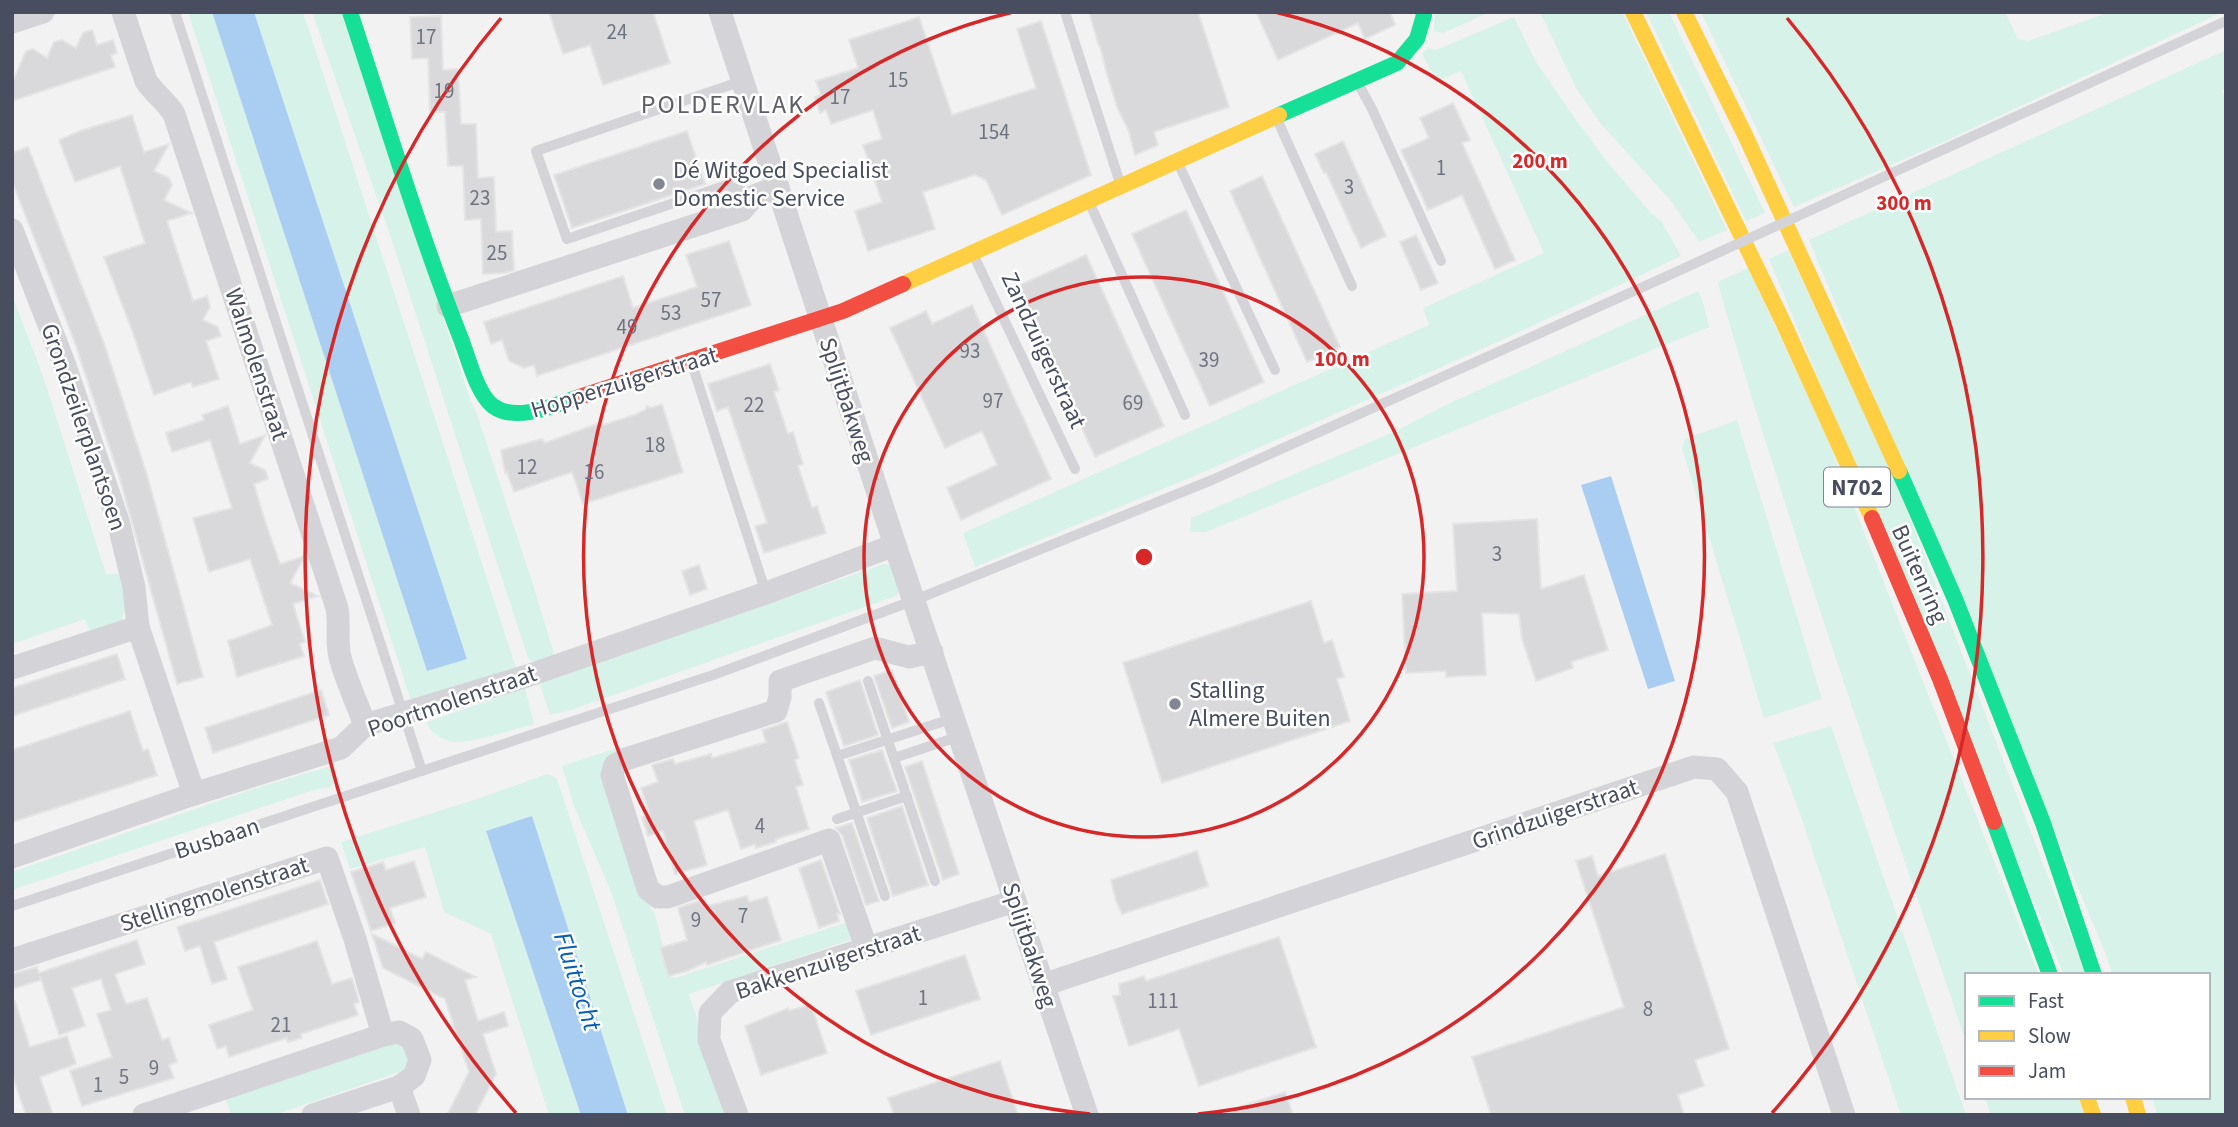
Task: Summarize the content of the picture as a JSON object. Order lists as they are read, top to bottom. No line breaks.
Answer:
{"streets":{"main road":["Zandzuigerstraat","Hopperzuigerstraat","N702","Buitenring"],"street":["Walmolenstraat","Splijtbakweg","Grondzeilerplantsoen","Poortmolenstraat","Grindzuigerstraat","Stellingmolenstraat","Bakkenzuigerstraat"],"lane":["Busbaan"]},"crossings":[["Zandzuigerstraat","Hopperzuigerstraat"],["Zandzuigerstraat","Splijtbakweg"],["Walmolenstraat","Poortmolenstraat"],["Hopperzuigerstraat","Splijtbakweg"],["Splijtbakweg","Poortmolenstraat"],["Splijtbakweg","Grindzuigerstraat"],["Splijtbakweg","Busbaan"],["Splijtbakweg","Bakkenzuigerstraat"],["Grondzeilerplantsoen","Poortmolenstraat"]],"districts":["POLDERVLAK"],"water":["Fluittocht"],"places":["Dé Witgoed Specialist Domestic Service","Stalling Almere Buiten"],"house_numbers":["24","17","15","19","17","154","1","3","23","25","57","53","49","93","39","97","69","22","18","12","16","3","4","7","9","1","111","8","21","9","5","1"],"legend":["Fast","Slow","Jam"],"rings":["200 m","300 m","100 m"]}
